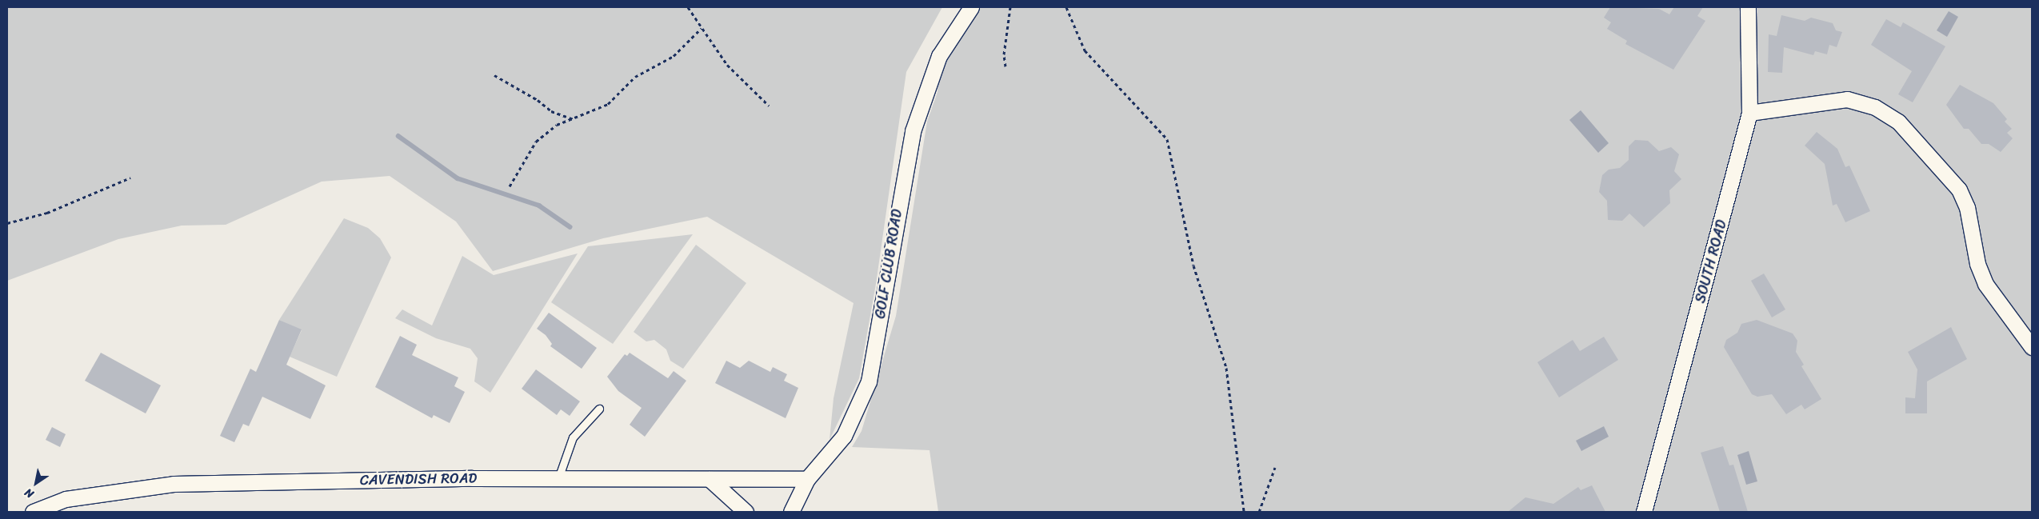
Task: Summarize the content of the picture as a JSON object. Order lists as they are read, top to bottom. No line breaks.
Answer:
{"streets":{"street":["SOUTH ROAD","GOLF CLUB ROAD","CAVENDISH ROAD"]},"crossings":[["GOLF CLUB ROAD","CAVENDISH ROAD"]],"north":"bottom left"}
